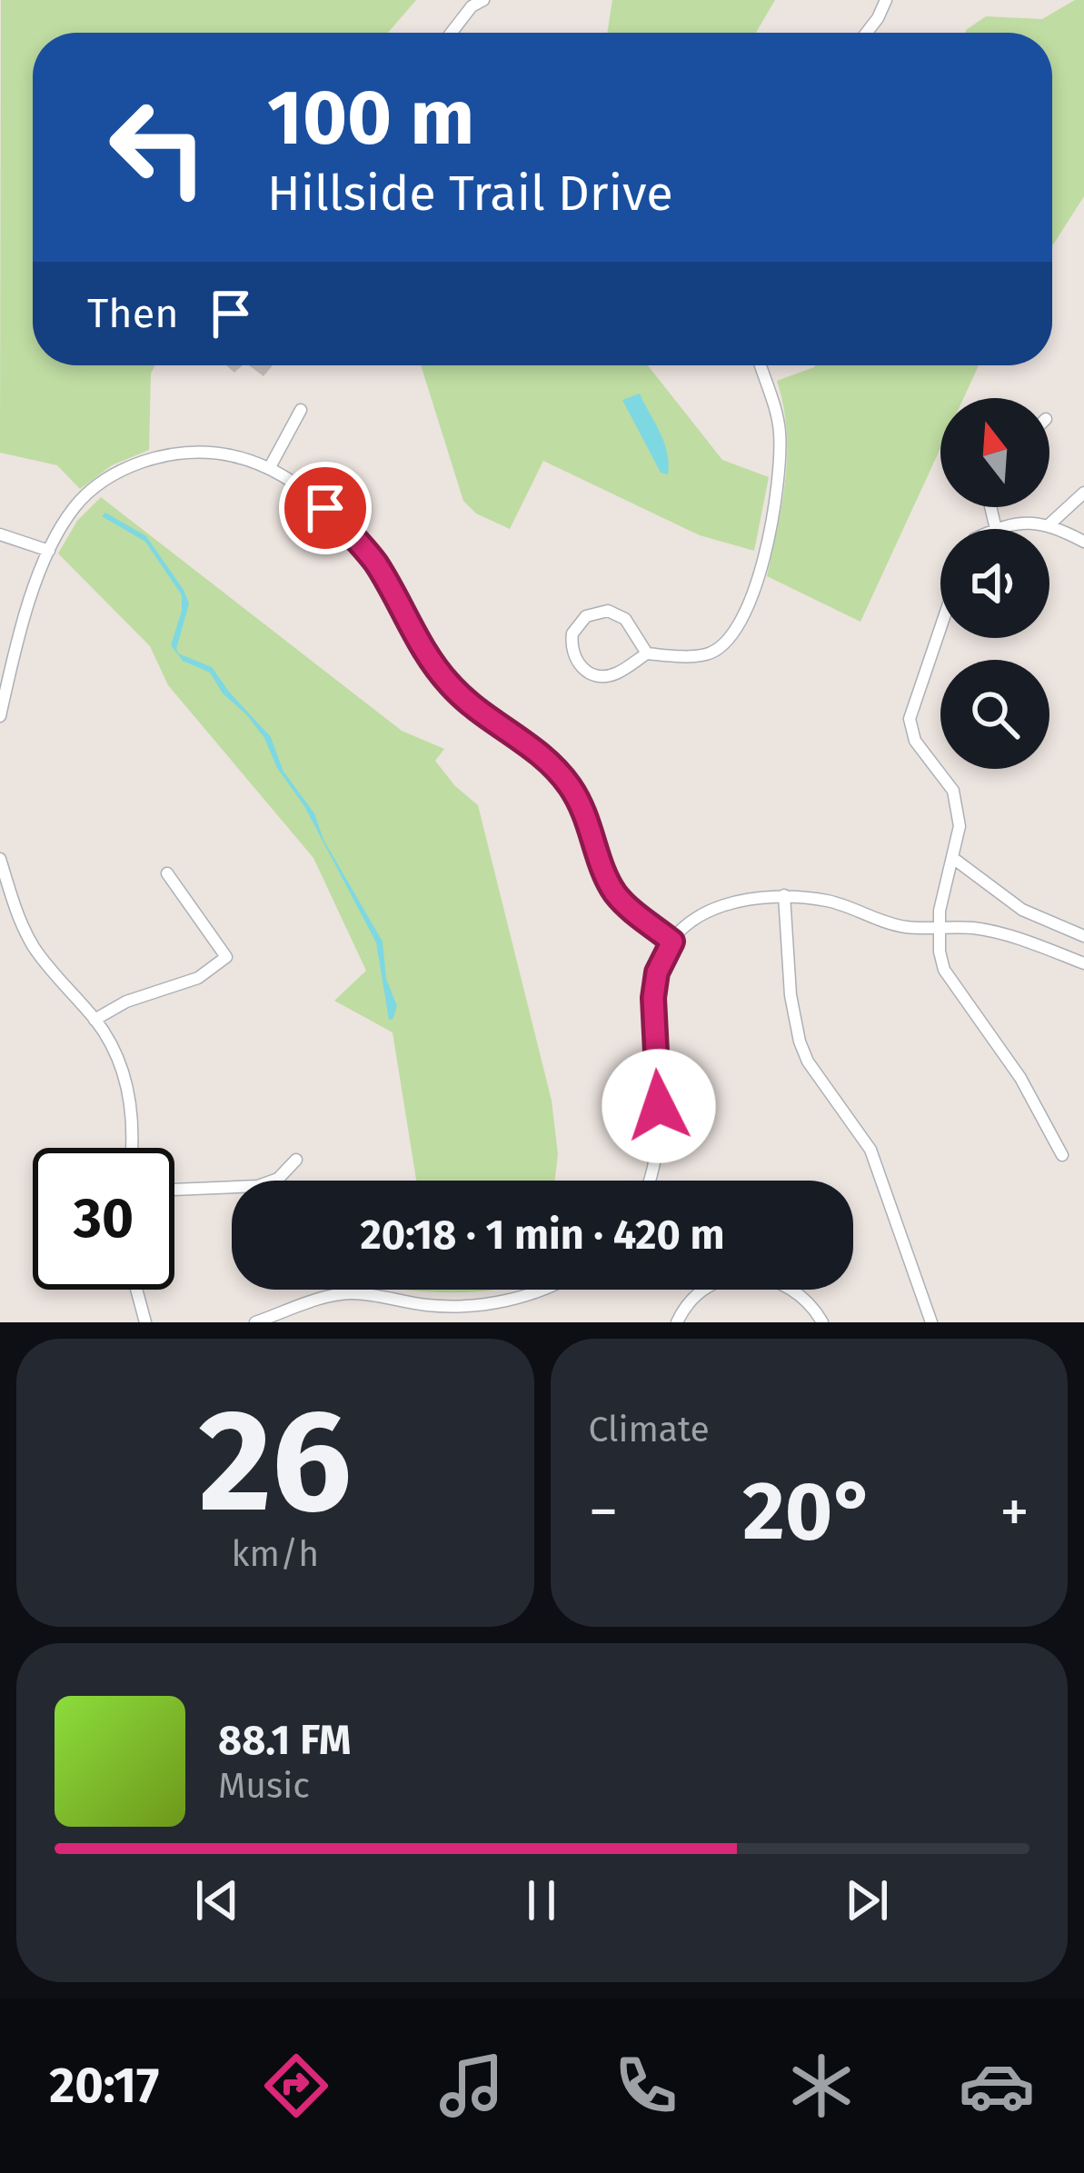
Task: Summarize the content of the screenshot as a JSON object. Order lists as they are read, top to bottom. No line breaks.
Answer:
{"north":"top","page":{"turn":["100 m","Hillside Trail Drive"],"then":"Then","limit":"30","trip":"20:18 · 1 min · 420 m","tile":[["26","km/h"],"Climate"],"heat":["−","20°","+"],"song":["88.1 FM","Music"],"tabs":"20:17"}}
